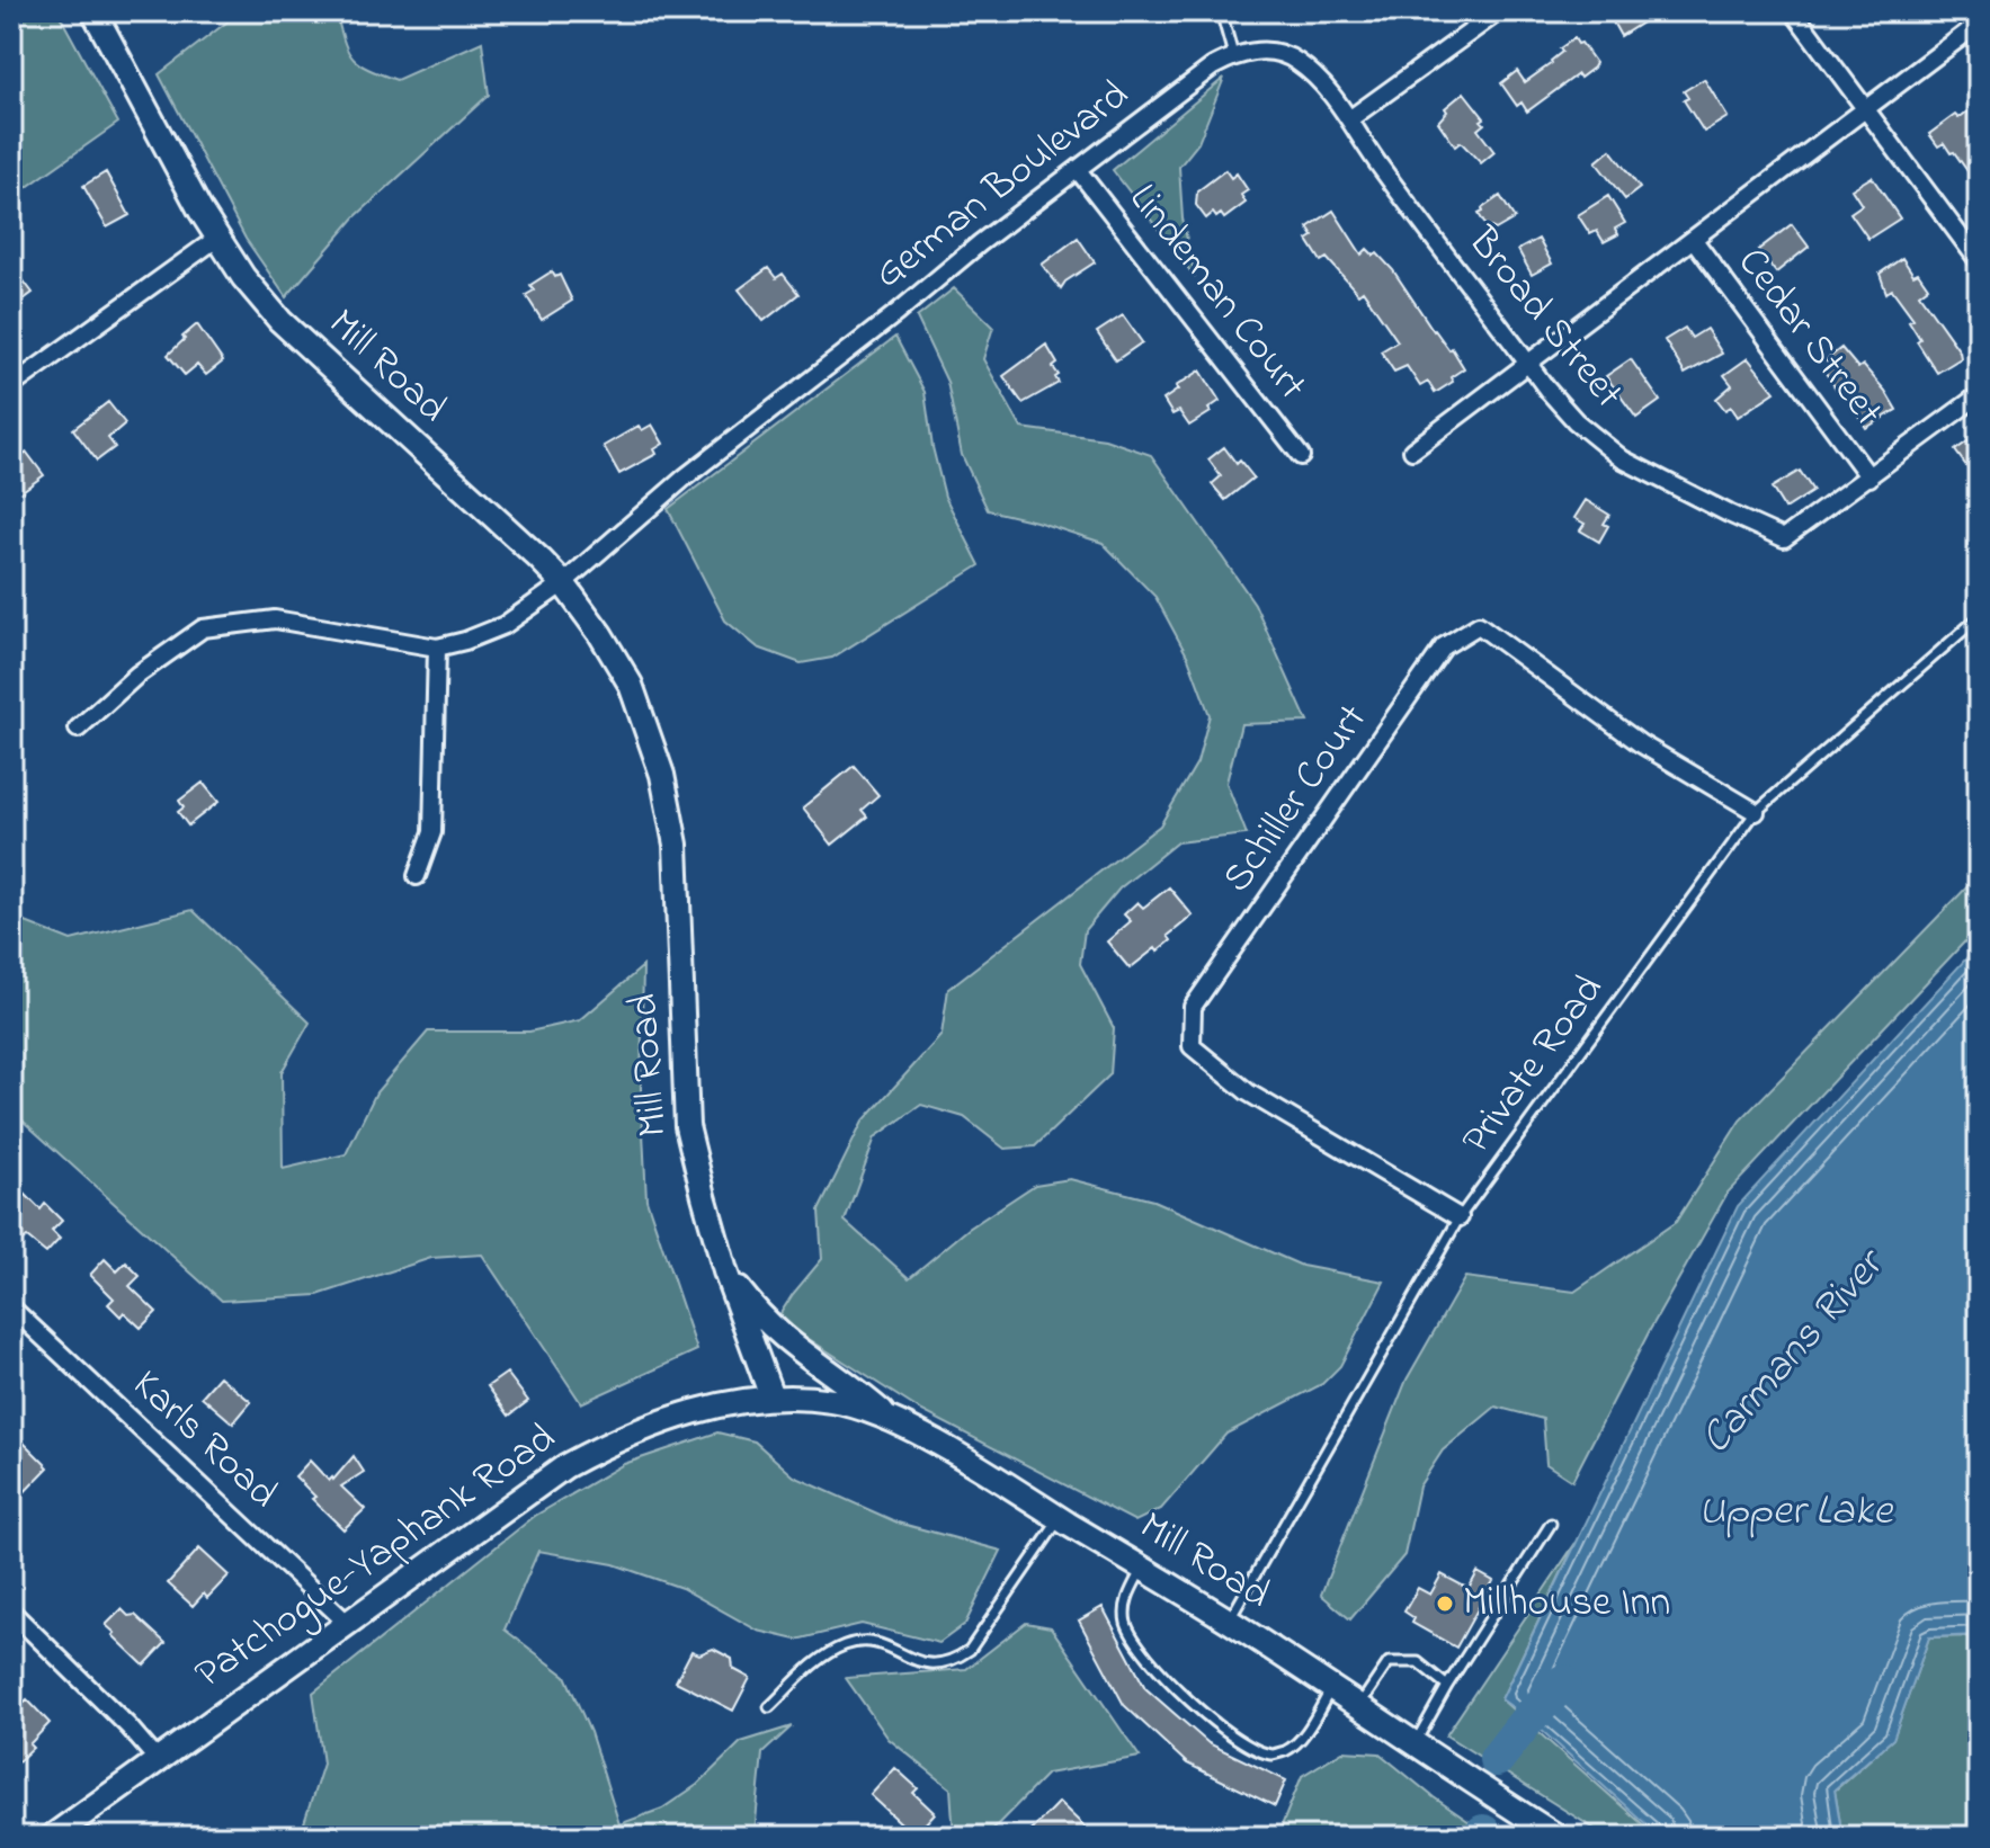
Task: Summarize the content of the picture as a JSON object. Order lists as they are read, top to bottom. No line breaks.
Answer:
{"streets":{"main road":["Mill Road","Patchogue-Yaphank Road"],"street":["German Boulevard","Lindeman Court","Broad Street","Cedar Street","Schiller Court","Karls Road"],"lane":["Private Road"]},"crossings":[["German Boulevard","Lindeman Court"],["German Boulevard","Broad Street"],["German Boulevard","Mill Road"],["Broad Street","Cedar Street"],["Mill Road","Private Road"],["Mill Road","Patchogue-Yaphank Road"],["Schiller Court","Private Road"],["Karls Road","Patchogue-Yaphank Road"]],"water":["Carmans River","Upper Lake"],"places":["Millhouse Inn"]}
